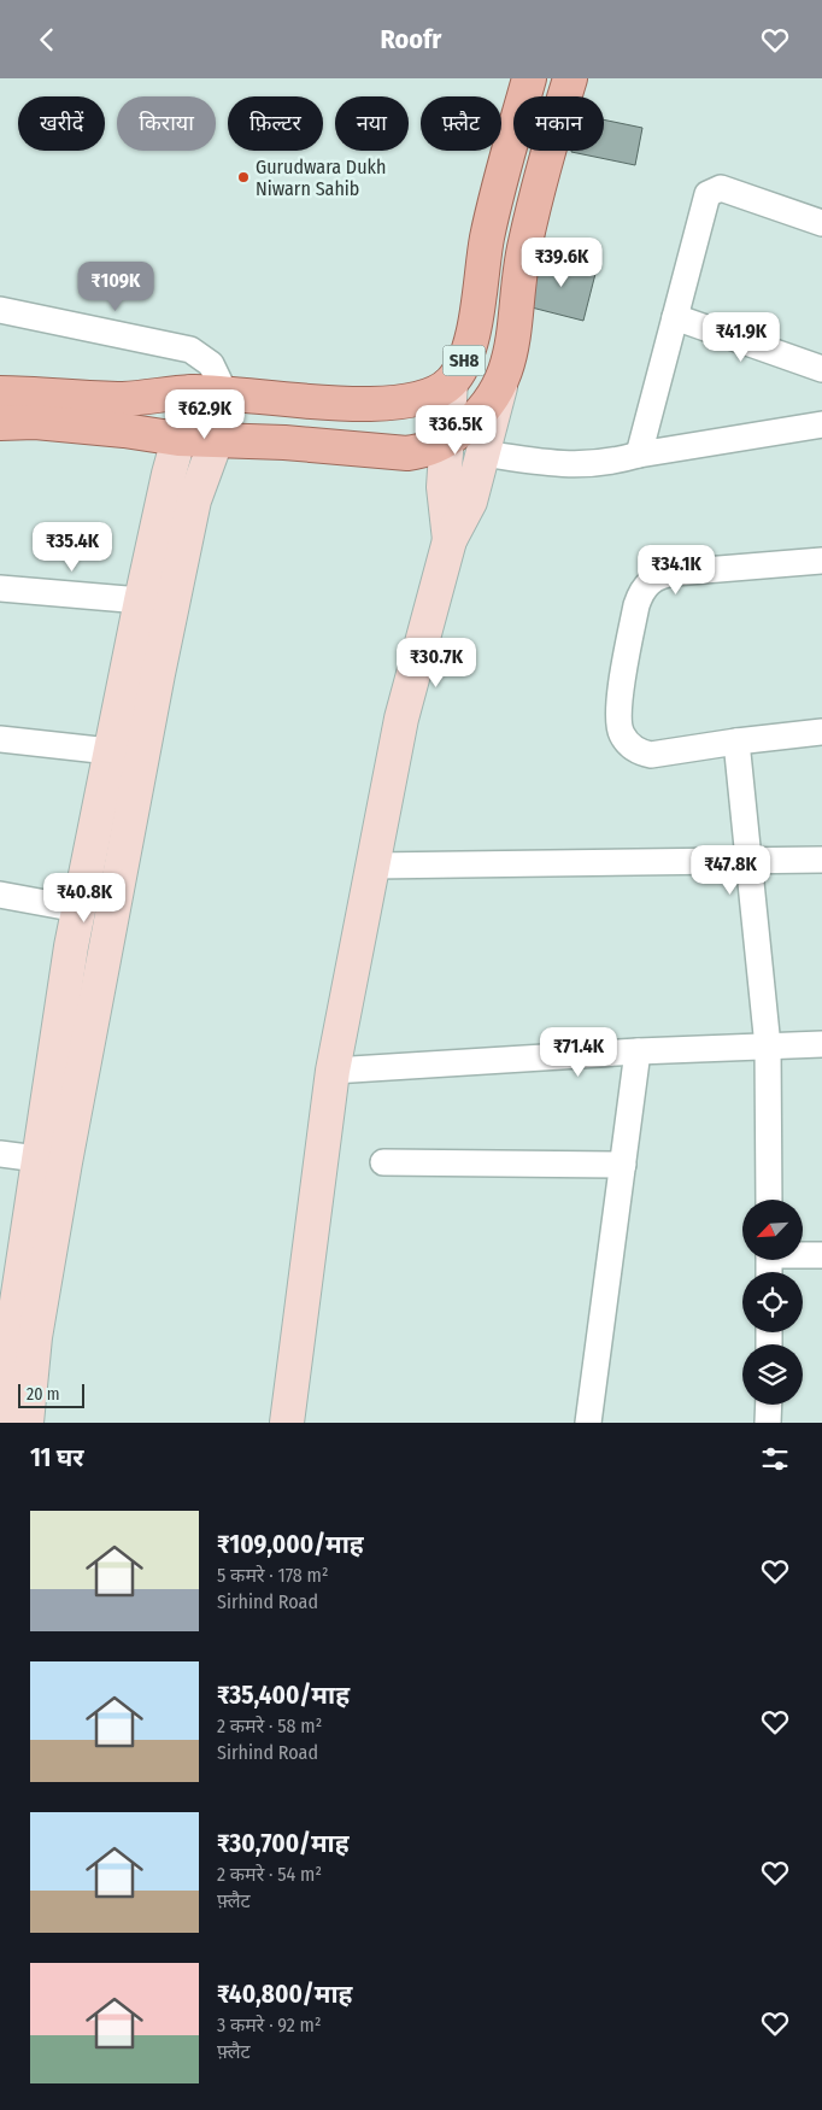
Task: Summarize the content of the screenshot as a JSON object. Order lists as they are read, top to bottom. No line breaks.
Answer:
{"streets":{"main road":["SH8"]},"places":["Gurudwara Dukh Niwarn Sahib"],"scale_bar":"20 m","north":"bottom left","page":{"header":"Roofr","chip":["खरीदें","किराया","फ़िल्टर","नया","फ़्लैट","मकान"],"price":["₹39.6K","₹109K","₹41.9K","₹62.9K","₹36.5K","₹35.4K","₹34.1K","₹30.7K","₹47.8K","₹40.8K","₹71.4K"],"scale":"20 m","heading":"11 घर","list":[{"name":"₹109,000/माह","note":"5 कमरे · 178 m² · Sirhind Road"},{"name":"₹35,400/माह","note":"2 कमरे · 58 m² · Sirhind Road"},{"name":"₹30,700/माह","note":"2 कमरे · 54 m² · फ़्लैट"},{"name":"₹40,800/माह","note":"3 कमरे · 92 m² · फ़्लैट"}]}}
